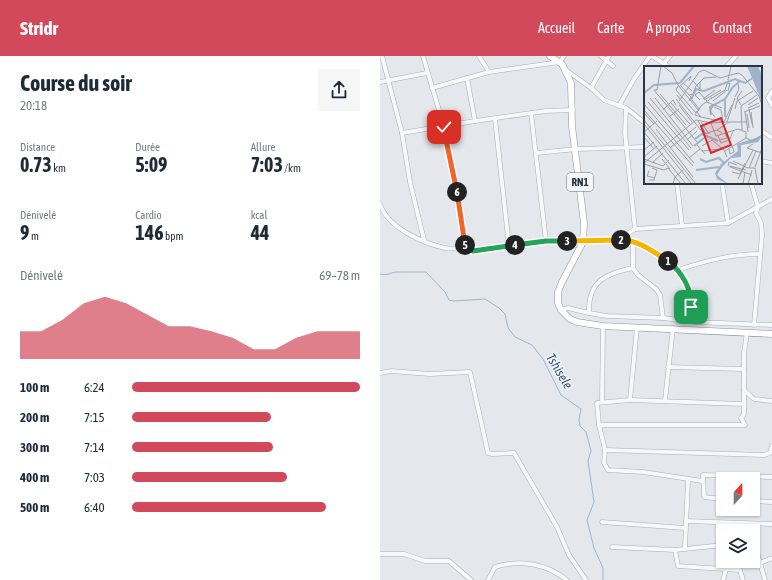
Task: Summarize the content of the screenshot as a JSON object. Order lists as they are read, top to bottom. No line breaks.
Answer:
{"streets":{"highway":["RN1"]},"water":["Tshisele"],"north":"top","page":{"header":"Stridr","nav":["Accueil","Carte","À propos","Contact"],"heading":["Course du soir","20:18"],"stats":[["Distance","0.73 km"],["Durée","5:09"],["Allure","7:03 /km"],["Dénivelé","9 m"],["Cardio","146 bpm"],["kcal","44"]],"pins":["6","2","3","4","5","1"],"chart":["Dénivelé","69–78 m"],"list":[{"name":"100 m","note":"6:24"},{"name":"200 m","note":"7:15"},{"name":"300 m","note":"7:14"},{"name":"400 m","note":"7:03"},{"name":"500 m","note":"6:40"}]}}
